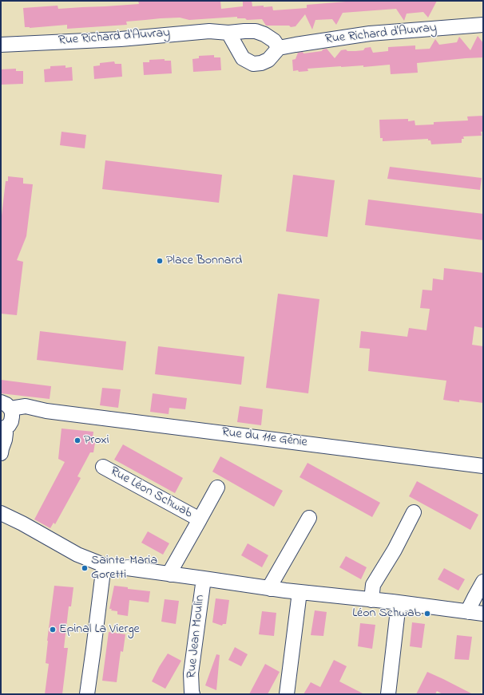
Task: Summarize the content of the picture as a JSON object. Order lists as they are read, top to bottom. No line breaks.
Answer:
{"streets":{"street":["Rue Richard d'Auvray","Rue du 11e Génie","Rue Léon Schwab","Rue Jean Moulin"]},"places":["Place Bonnard","Proxi","Sainte-Maria Goretti","Léon Schwab","Epinal La Vierge"]}
